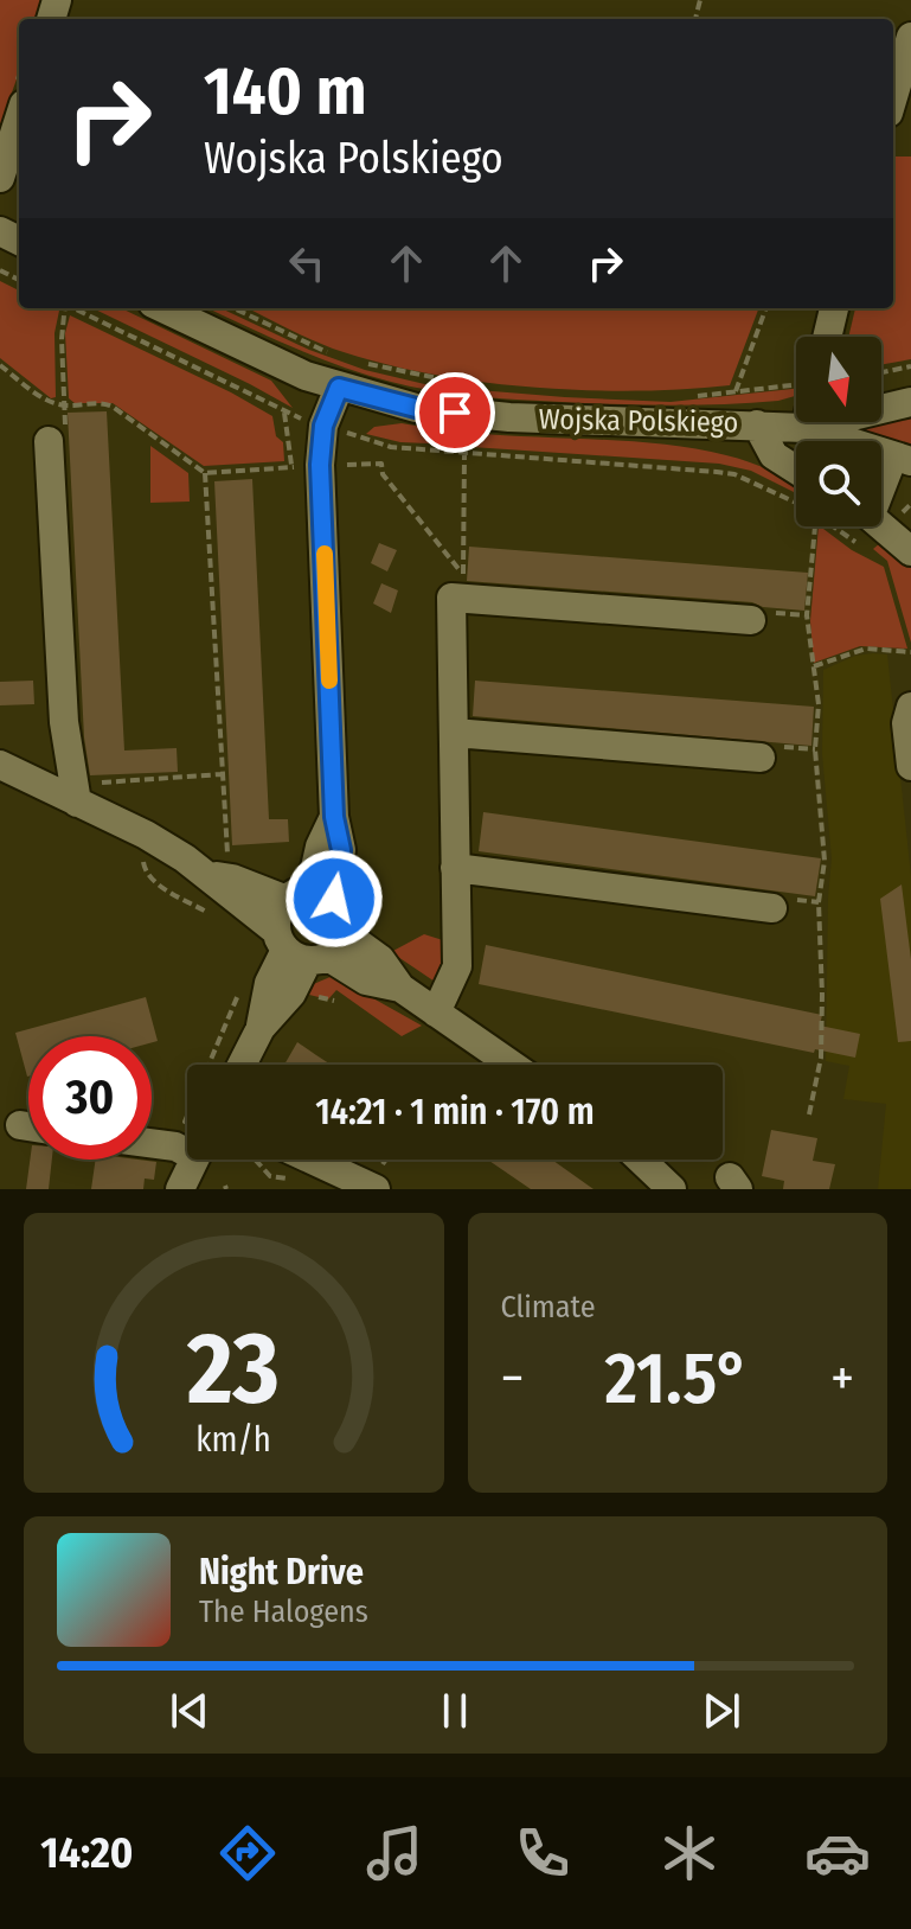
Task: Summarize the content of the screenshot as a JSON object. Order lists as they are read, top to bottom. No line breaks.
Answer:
{"streets":{"street":["Wojska Polskiego"]},"north":"bottom","page":{"turn":["140 m","Wojska Polskiego"],"limit":"30","trip":"14:21 · 1 min · 170 m","tile":"Climate","heat":["−","21.5°","+"],"song":["Night Drive","The Halogens"],"tabs":"14:20","gauge":["23","km/h"]}}
